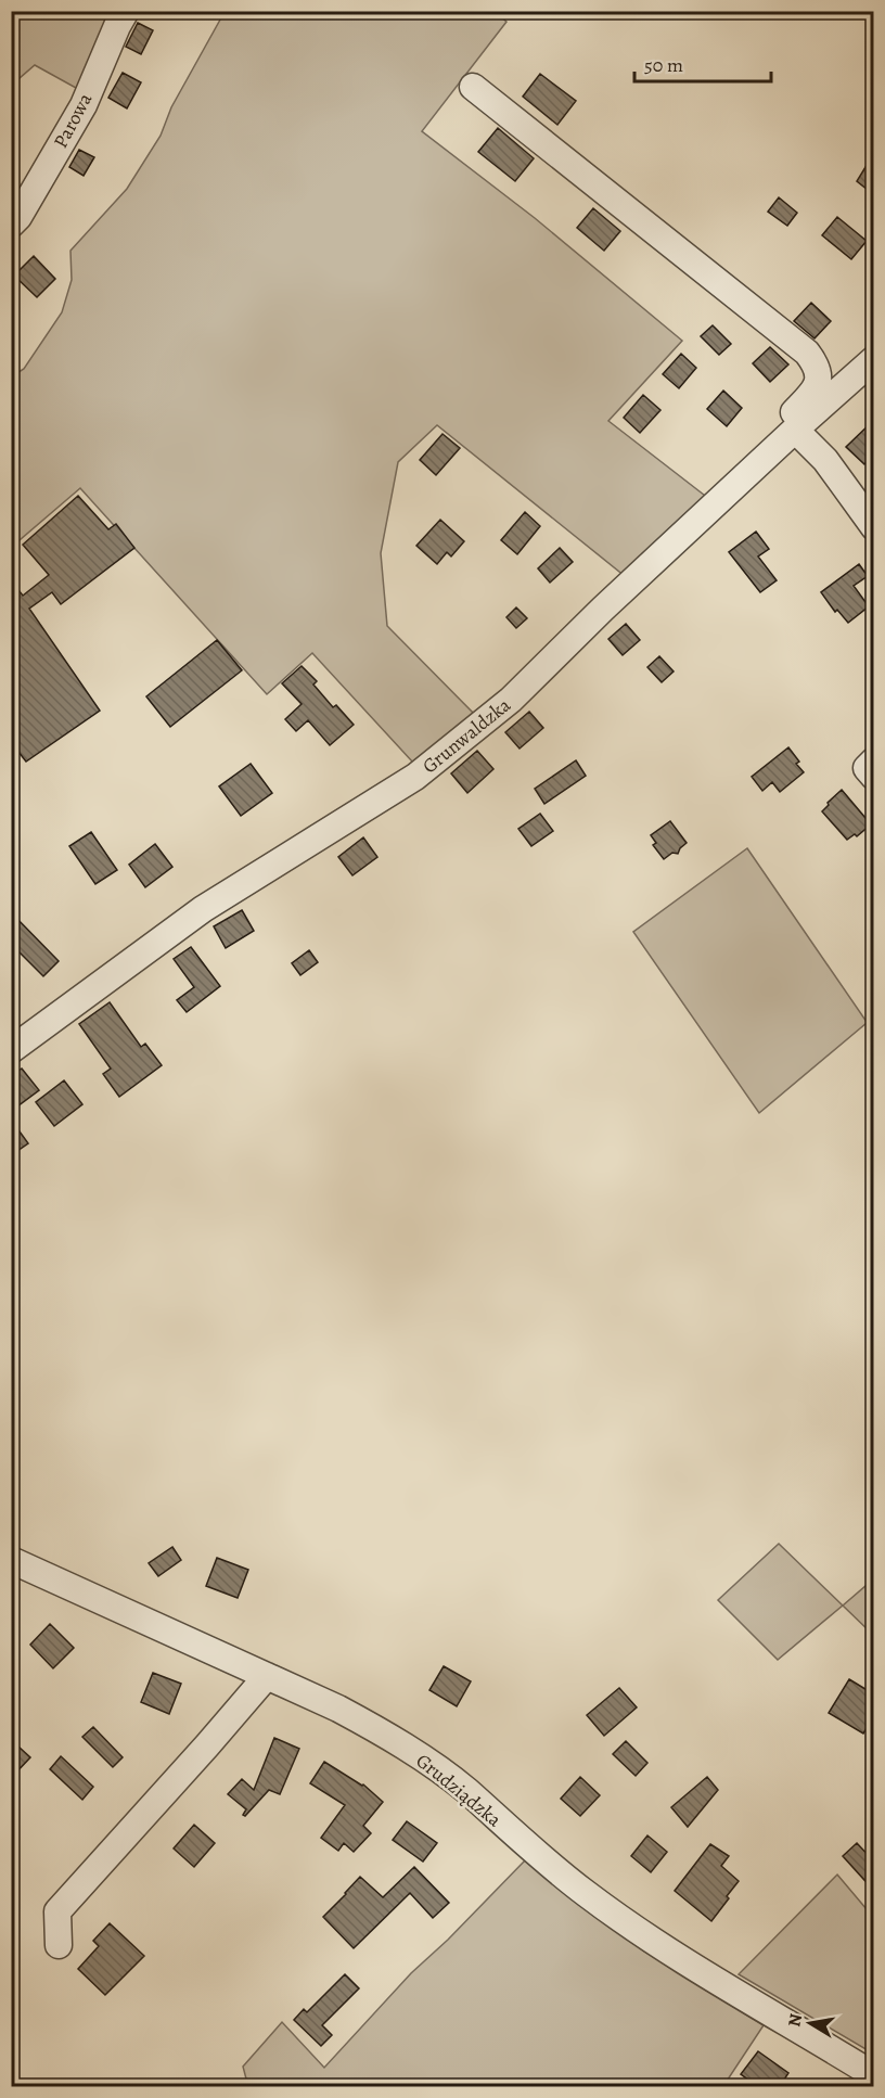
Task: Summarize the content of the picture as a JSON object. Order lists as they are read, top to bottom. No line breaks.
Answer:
{"streets":{"street":["Parowa","Grunwaldzka","Grudziądzka"]},"scale_bar":"50 m","north":"left"}
